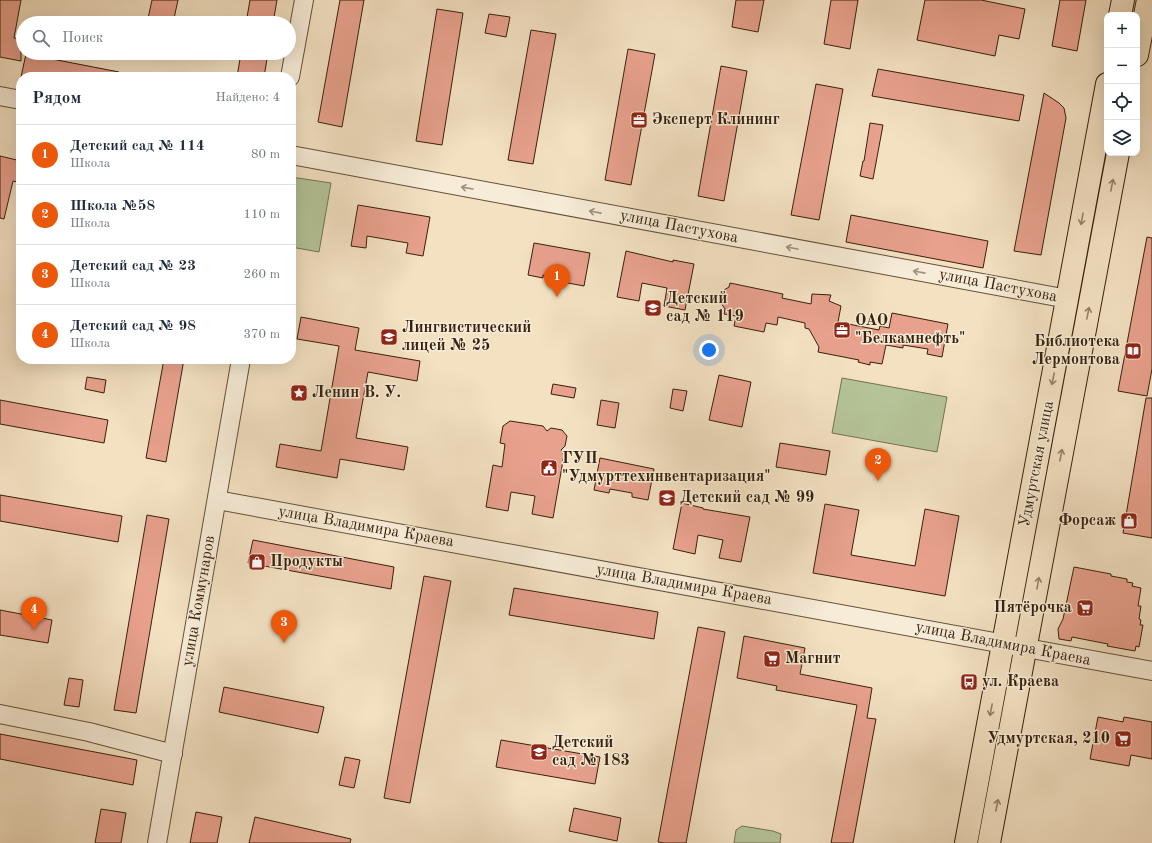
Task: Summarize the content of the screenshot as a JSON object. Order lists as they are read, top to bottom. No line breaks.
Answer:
{"streets":{"main road":["Удмуртская улица"],"street":["улица Пастухова","улица Владимира Краева","улица Коммунаров"]},"crossings":[["улица Пастухова","Удмуртская улица"],["Удмуртская улица","улица Владимира Краева"],["улица Владимира Краева","улица Коммунаров"]],"one_way":["улица Пастухова"],"places":{"office":["Эксперт Клининг","ОАО \"Белкамнефть\""],"school or university":["Детский сад № 119","Лингвистический лицей № 25","Детский сад № 99","Детский сад № 183"],"library":["Библиотека Лермонтова"],"place":["Ленин В. У."],"public building":["ГУП \"Удмурттехинвентаризация\""],"shop":["Форсаж","Продукты"],"supermarket":["Пятёрочка","Магнит","Удмуртская, 210"],"bus stop":["ул. Краева"]},"page":{"map_buttons":["+","−"],"search":"Поиск","heading":["Рядом","Найдено: 4"],"list":[{"mark":"1","name":"Детский сад № 114","note":"Школа","value":"80 m"},{"mark":"2","name":"Школа №58","note":"Школа","value":"110 m"},{"mark":"3","name":"Детский сад № 23","note":"Школа","value":"260 m"},{"mark":"4","name":"Детский сад № 98","note":"Школа","value":"370 m"}],"pins":["1","2","4","3"]}}
